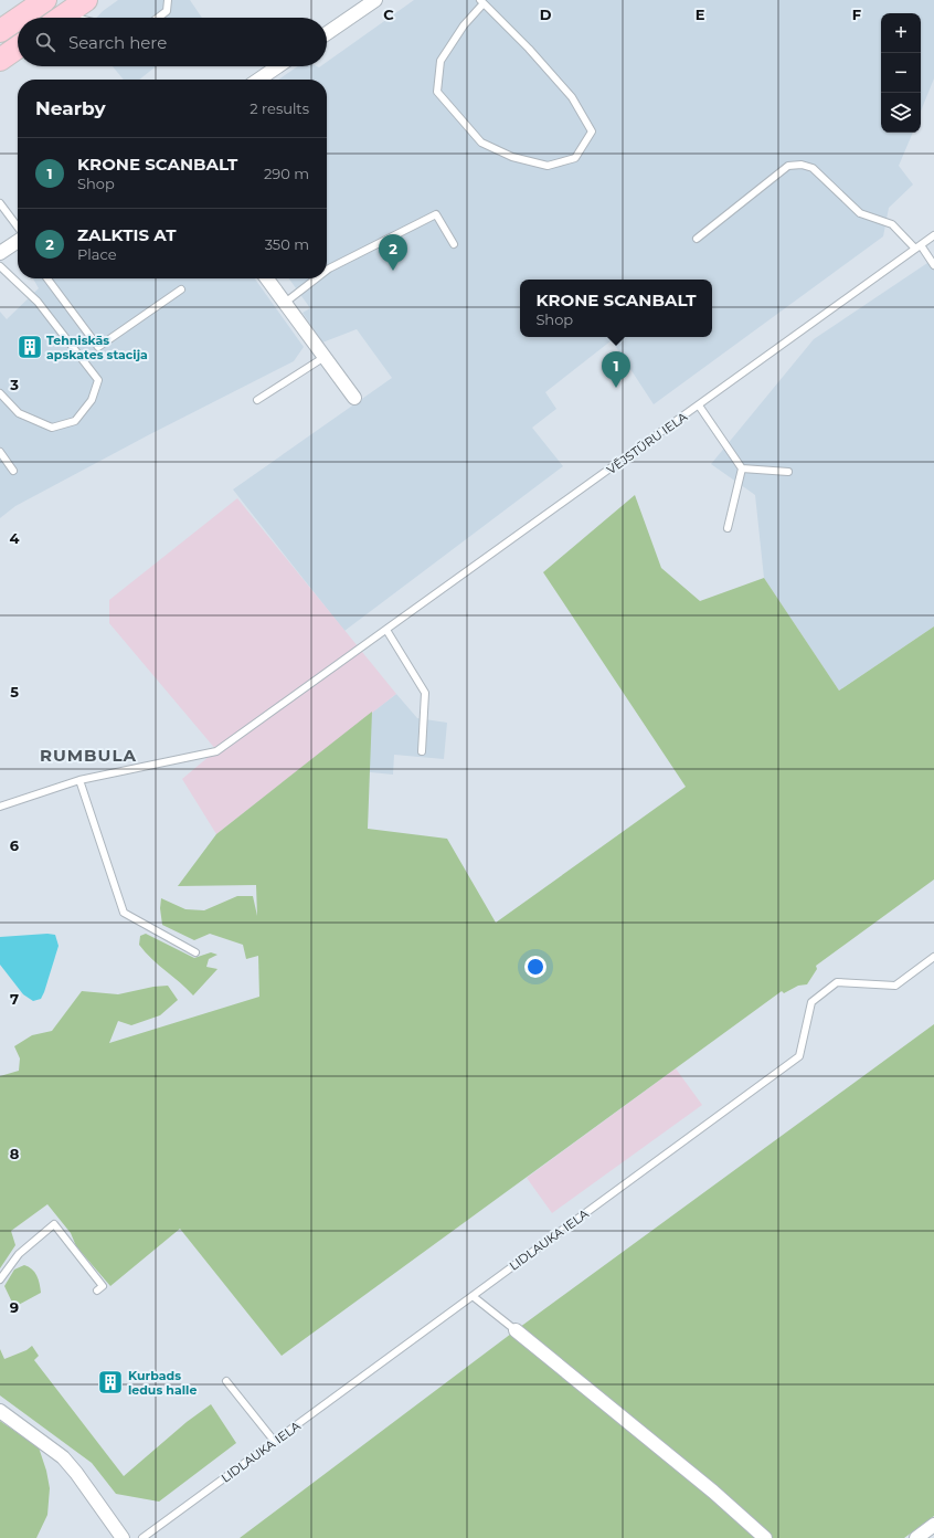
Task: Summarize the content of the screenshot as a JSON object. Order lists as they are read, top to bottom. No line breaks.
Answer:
{"streets":{"lane":["VĒJSTŪRU IELA","LIDLAUKA IELA"]},"districts":["RUMBULA"],"places":{"building":["Tehniskās apskates stacija","Kurbads ledus halle"]},"page":{"map_buttons":["+","−"],"search":"Search here","heading":["Nearby","2 results"],"list":[{"mark":"1","name":"KRONE SCANBALT","note":"Shop","value":"290 m"},{"mark":"2","name":"ZALKTIS AT","note":"Place","value":"350 m"}],"pins":["2","1"],"popup":["KRONE SCANBALT","Shop"]},"grid":{"columns":["C","D","E","F"],"rows":["3","4","5","6","7","8","9"]}}
